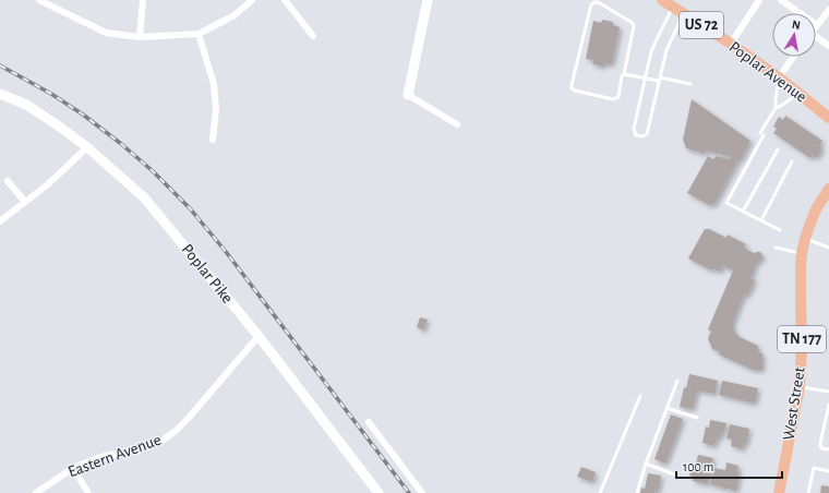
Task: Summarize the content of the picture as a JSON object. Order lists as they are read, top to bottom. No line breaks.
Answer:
{"streets":{"main road":["US 72","Poplar Avenue","Poplar Pike","TN 177","West Street"],"street":["Eastern Avenue"]},"crossings":[["Poplar Pike","Eastern Avenue"]],"scale_bar":"100 m","north":"top"}
